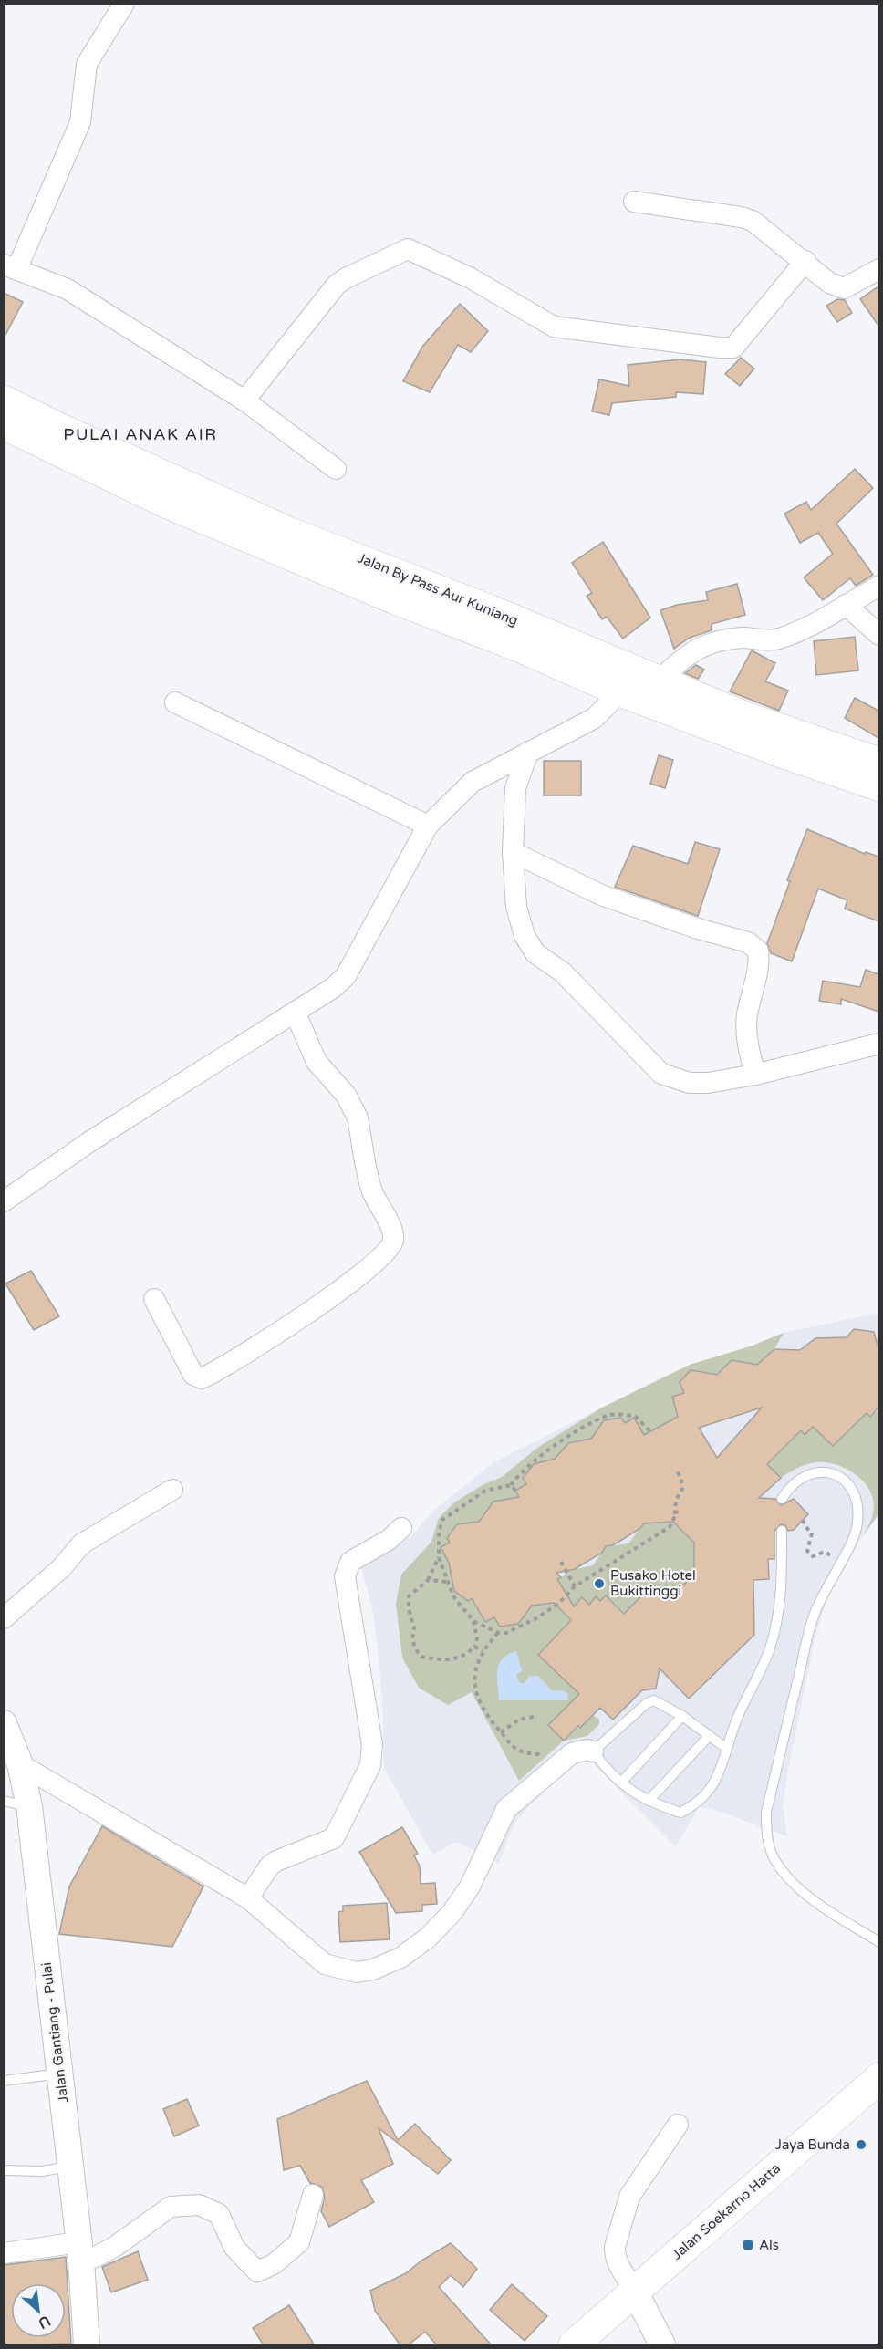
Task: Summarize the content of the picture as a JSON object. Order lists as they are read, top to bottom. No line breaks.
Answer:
{"streets":{"highway":["Jalan By Pass Aur Kuniang","Jalan Soekarno Hatta"],"street":["Jalan Gantiang - Pulai"]},"districts":["PULAI ANAK AIR"],"places":{"other":["Pusako Hotel Bukittinggi","Jaya Bunda"],"transit":["Als"]},"north":"bottom right"}
